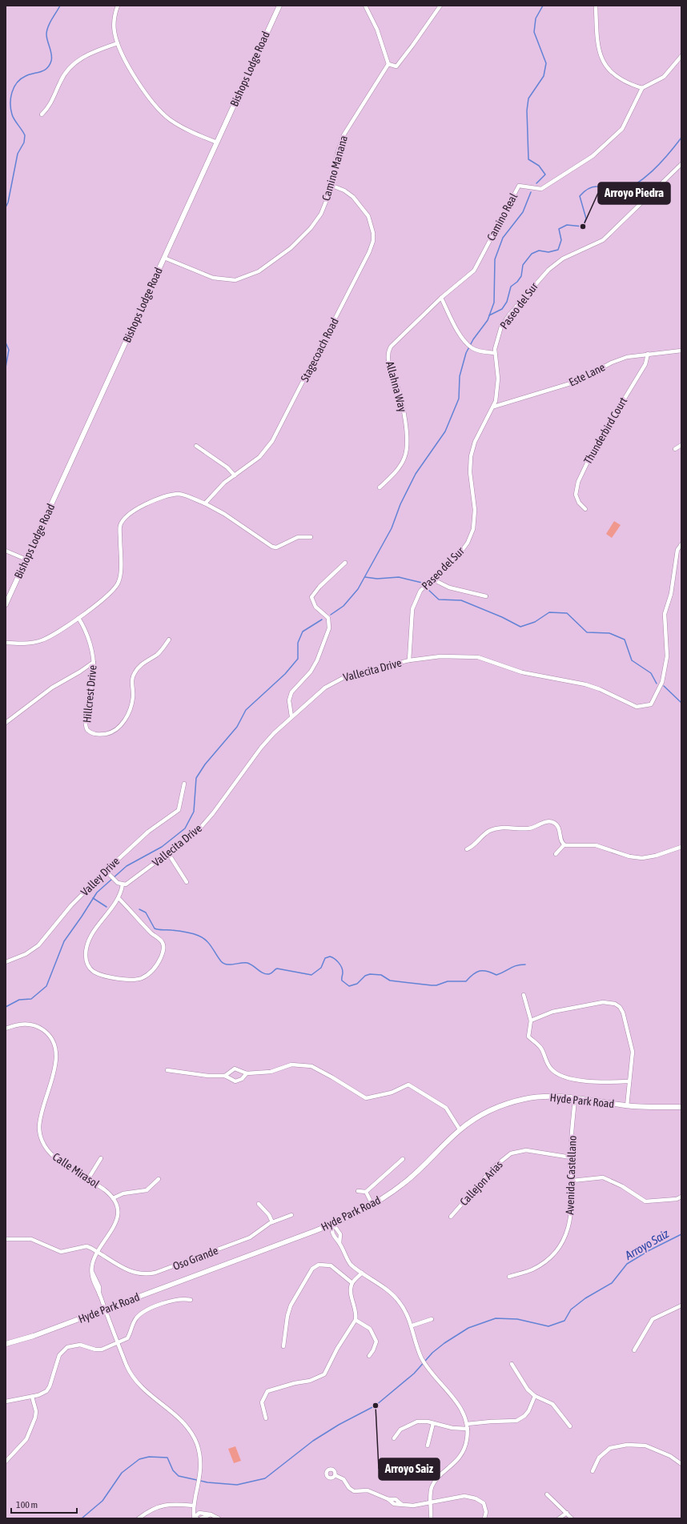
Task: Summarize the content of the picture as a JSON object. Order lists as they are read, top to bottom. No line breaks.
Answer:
{"streets":{"main road":["Bishops Lodge Road","Hyde Park Road"],"street":["Camino Manana","Camino Real","Paseo del Sur","Stagecoach Road","Este Lane","Allahna Way","Thunderbird Court","Vallecita Drive","Hillcrest Drive","Valley Drive","Calle Mirasol","Avenida Castellano","Callejon Arias","Oso Grande"]},"crossings":[["Bishops Lodge Road","Camino Manana"],["Camino Manana","Stagecoach Road"],["Camino Real","Allahna Way"],["Paseo del Sur","Este Lane"],["Paseo del Sur","Vallecita Drive"],["Este Lane","Thunderbird Court"],["Hyde Park Road","Avenida Castellano"],["Avenida Castellano","Callejon Arias"]],"water":["Arroyo Saiz"],"places":["Arroyo Piedra","Arroyo Saiz"],"scale_bar":"100 m"}
